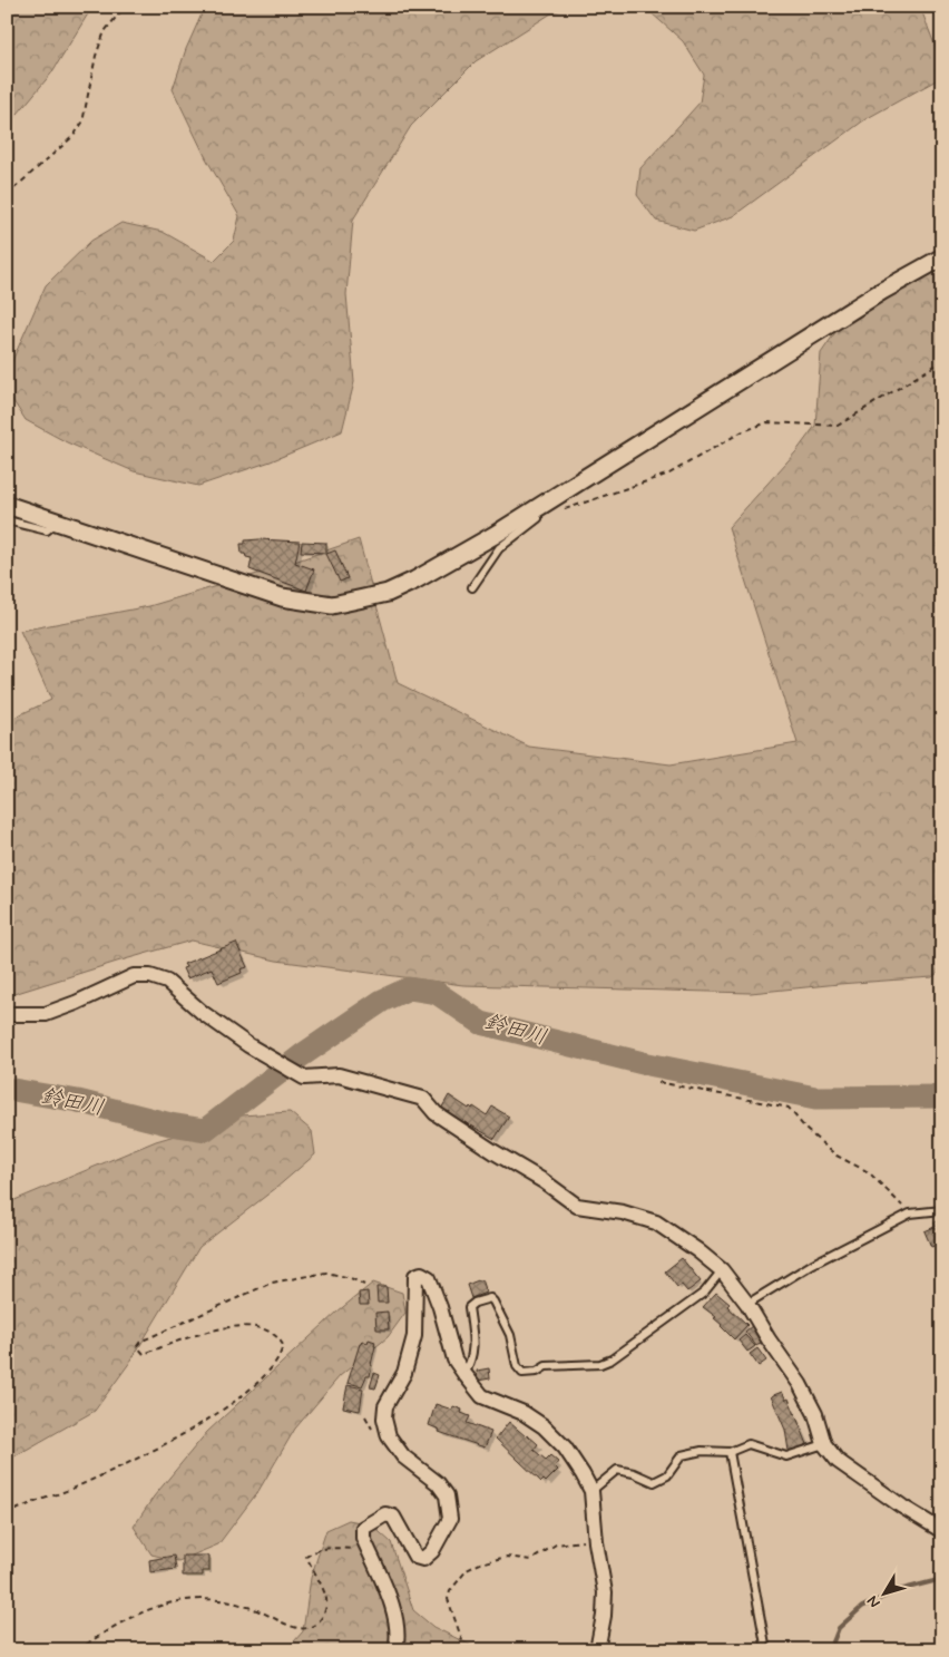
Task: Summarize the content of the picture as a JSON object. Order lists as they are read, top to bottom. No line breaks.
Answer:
{"water":["鈴田川"],"north":"bottom left"}
